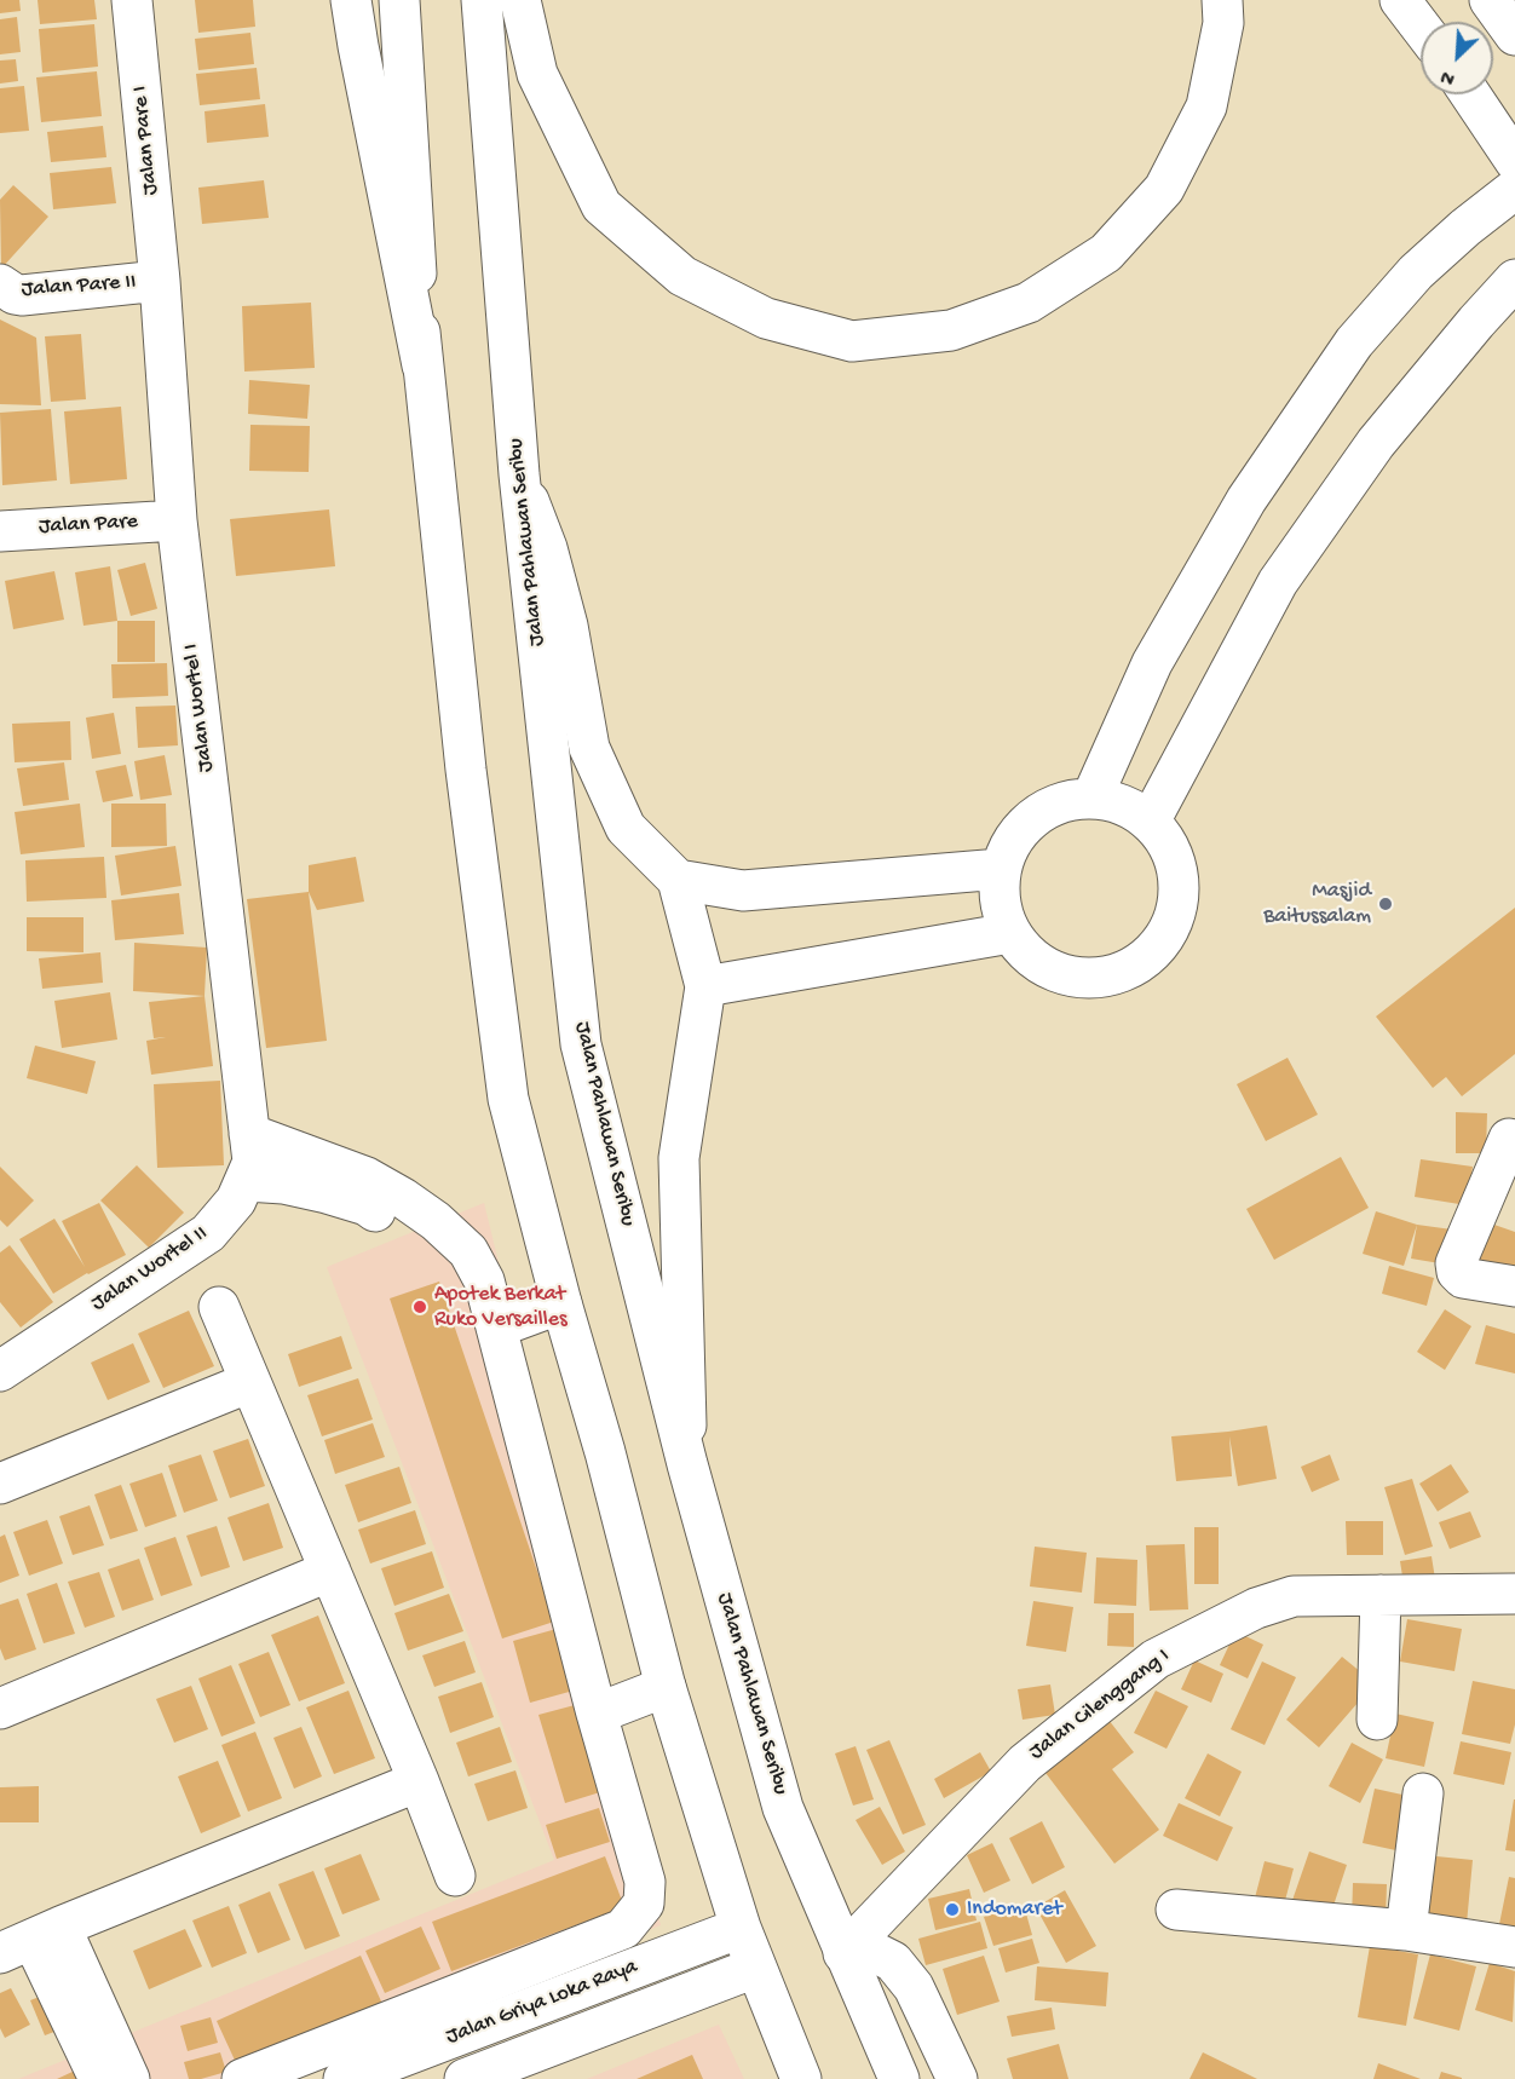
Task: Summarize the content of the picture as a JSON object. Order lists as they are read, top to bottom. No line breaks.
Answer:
{"streets":{"main road":["Jalan Pare I","Jalan Pare II","Jalan Pare","Jalan Pahlawan Seribu","Jalan Wortel I","Jalan Wortel II","Jalan Cilenggang I","Jalan Griya Loka Raya"]},"crossings":[["Jalan Pare I","Jalan Pare II"],["Jalan Pare I","Jalan Wortel I"],["Jalan Pare II","Jalan Wortel I"],["Jalan Pare","Jalan Wortel I"],["Jalan Pahlawan Seribu","Jalan Cilenggang I"],["Jalan Wortel I","Jalan Wortel II"]],"places":["Masjid Baitussalam","Apotek Berkat Ruko Versailles","Indomaret"],"north":"bottom left"}
